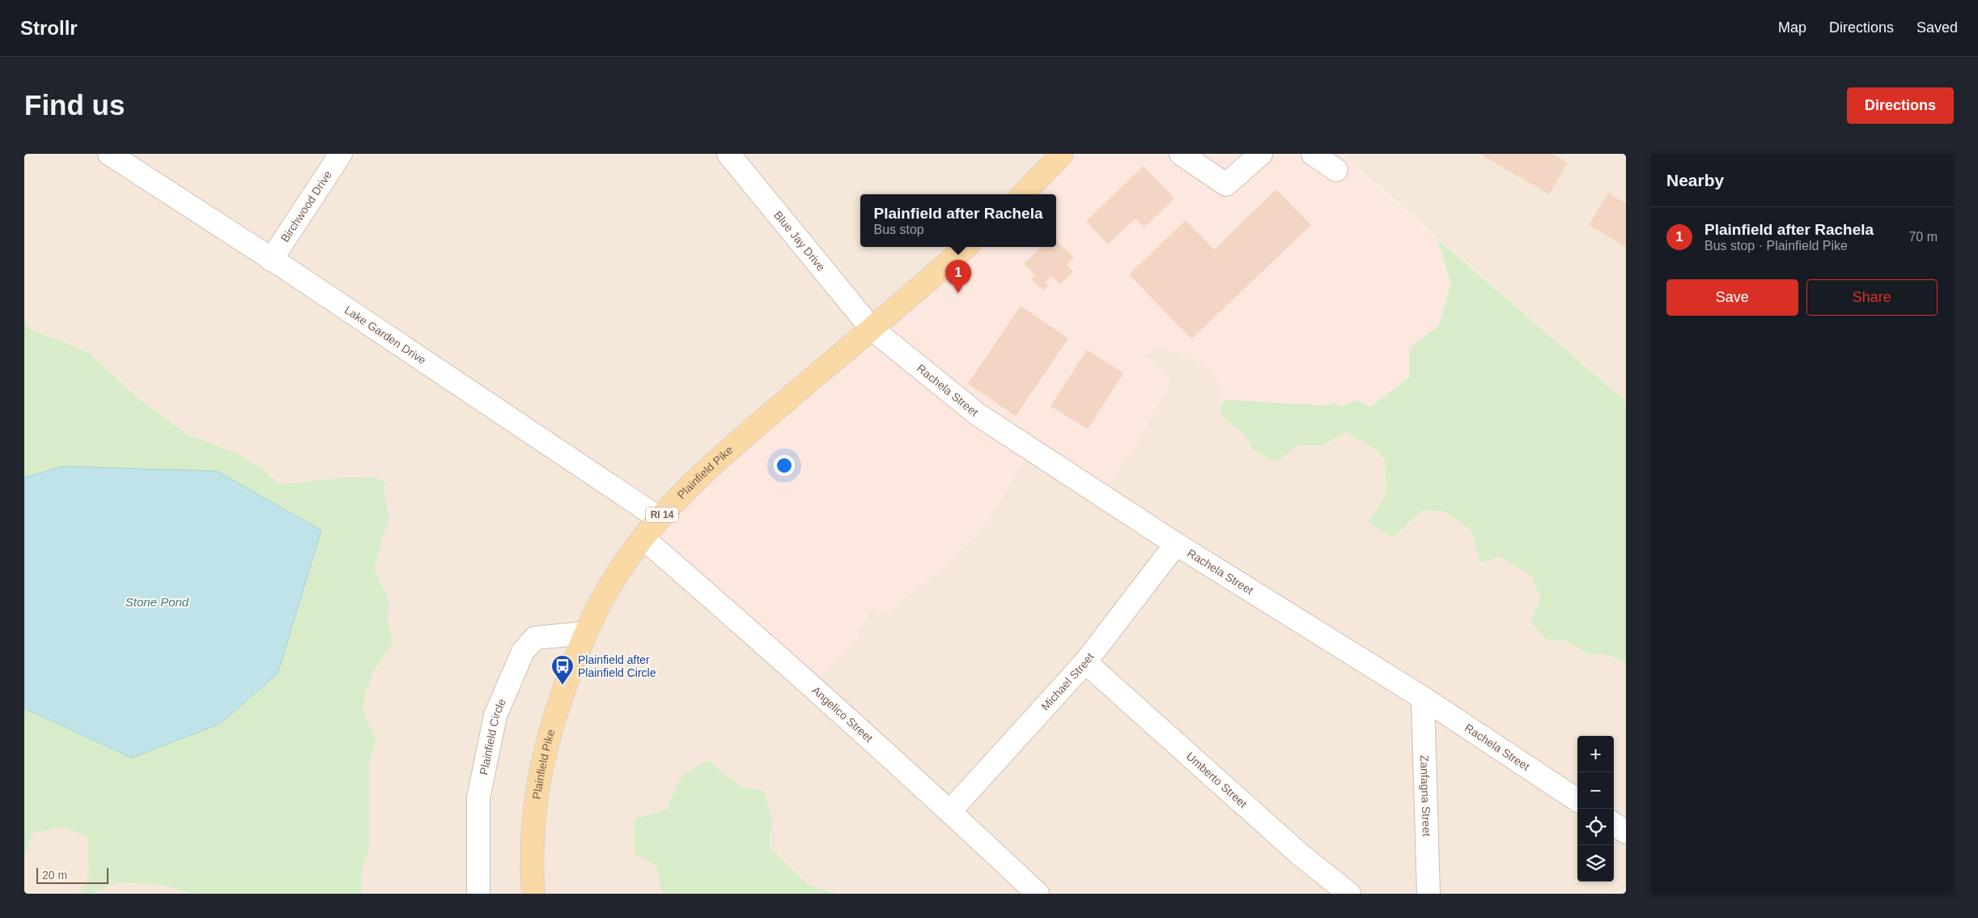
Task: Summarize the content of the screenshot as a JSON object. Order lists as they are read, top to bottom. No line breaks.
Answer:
{"streets":{"main road":["Plainfield Pike","RI 14"],"street":["Birchwood Drive","Blue Jay Drive","Lake Garden Drive","Rachela Street","Michael Street","Angelico Street","Plainfield Circle","Umberto Street","Zanfagna Street"]},"crossings":[["Birchwood Drive","Lake Garden Drive"],["Blue Jay Drive","Rachela Street"],["Blue Jay Drive","Plainfield Pike"],["Lake Garden Drive","Plainfield Pike"],["Rachela Street","Plainfield Pike"],["Rachela Street","Michael Street"],["Rachela Street","Zanfagna Street"],["Plainfield Pike","Angelico Street"],["Plainfield Pike","Plainfield Circle"],["Michael Street","Angelico Street"],["Michael Street","Umberto Street"]],"water":["Stone Pond"],"places":{"bus stop":["Plainfield after Plainfield Circle"]},"scale_bar":"20 m","page":{"header":"Strollr","nav":["Map","Directions","Saved"],"buttons":["Directions",["Save","Share"]],"title":"Find us","heading":"Nearby","popup":["Plainfield after Rachela","Bus stop"],"list":[{"mark":"1","name":"Plainfield after Rachela","note":"Bus stop · Plainfield Pike","value":"70 m"}],"pins":"1","map_buttons":["+","−"],"scale":"20 m"}}
